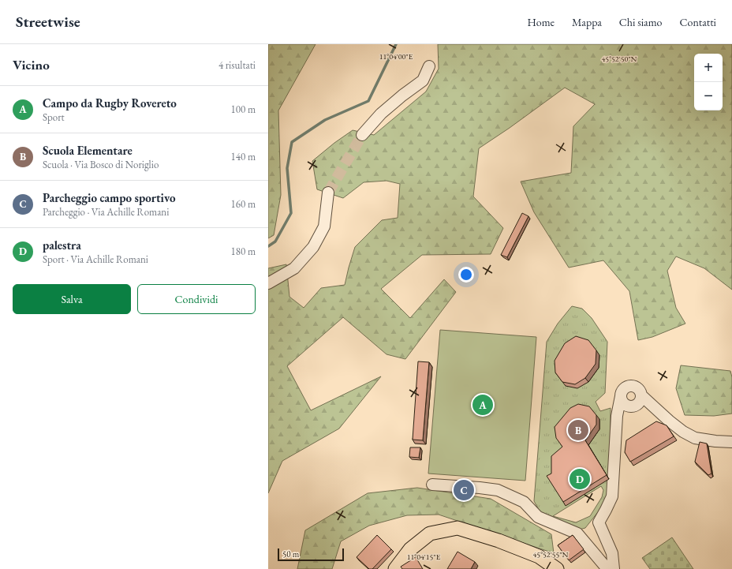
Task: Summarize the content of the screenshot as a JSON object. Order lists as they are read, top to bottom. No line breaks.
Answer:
{"scale_bar":"50 m","page":{"header":"Streetwise","nav":["Home","Mappa","Chi siamo","Contatti"],"heading":["Vicino","4 risultati"],"map_buttons":["+","−"],"list":[{"mark":"A","name":"Campo da Rugby Rovereto","note":"Sport","value":"100 m"},{"mark":"B","name":"Scuola Elementare","note":"Scuola · Via Bosco di Noriglio","value":"140 m"},{"mark":"C","name":"Parcheggio campo sportivo","note":"Parcheggio · Via Achille Romani","value":"160 m"},{"mark":"D","name":"palestra","note":"Sport · Via Achille Romani","value":"180 m"}],"buttons":["Salva","Condividi"],"pins":["A","B","D","C"],"scale":"50 m"},"coordinates":["11°04'00\"E","45°52'50\"N","45°52'55\"N","11°04'15\"E"]}
